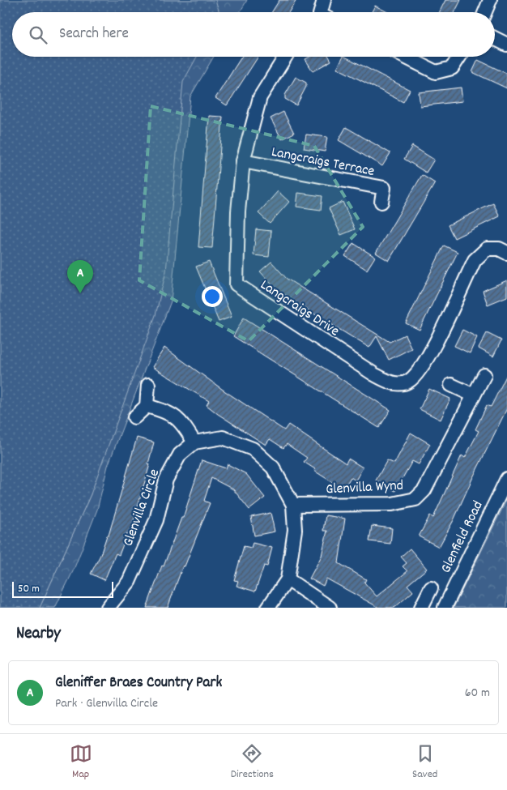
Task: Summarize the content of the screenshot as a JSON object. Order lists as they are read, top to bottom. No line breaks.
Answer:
{"streets":{"street":["Langcraigs Terrace","Langcraigs Drive","Glenvilla Wynd","Glenvilla Circle","Glenfield Road"]},"crossings":[["Langcraigs Terrace","Langcraigs Drive"]],"scale_bar":"50 m","page":{"search":"Search here","pins":"A","scale":"50 m","heading":"Nearby","list":[{"mark":"A","name":"Gleniffer Braes Country Park","note":"Park · Glenvilla Circle","value":"60 m"}],"nav":["Map","Directions","Saved"]}}
